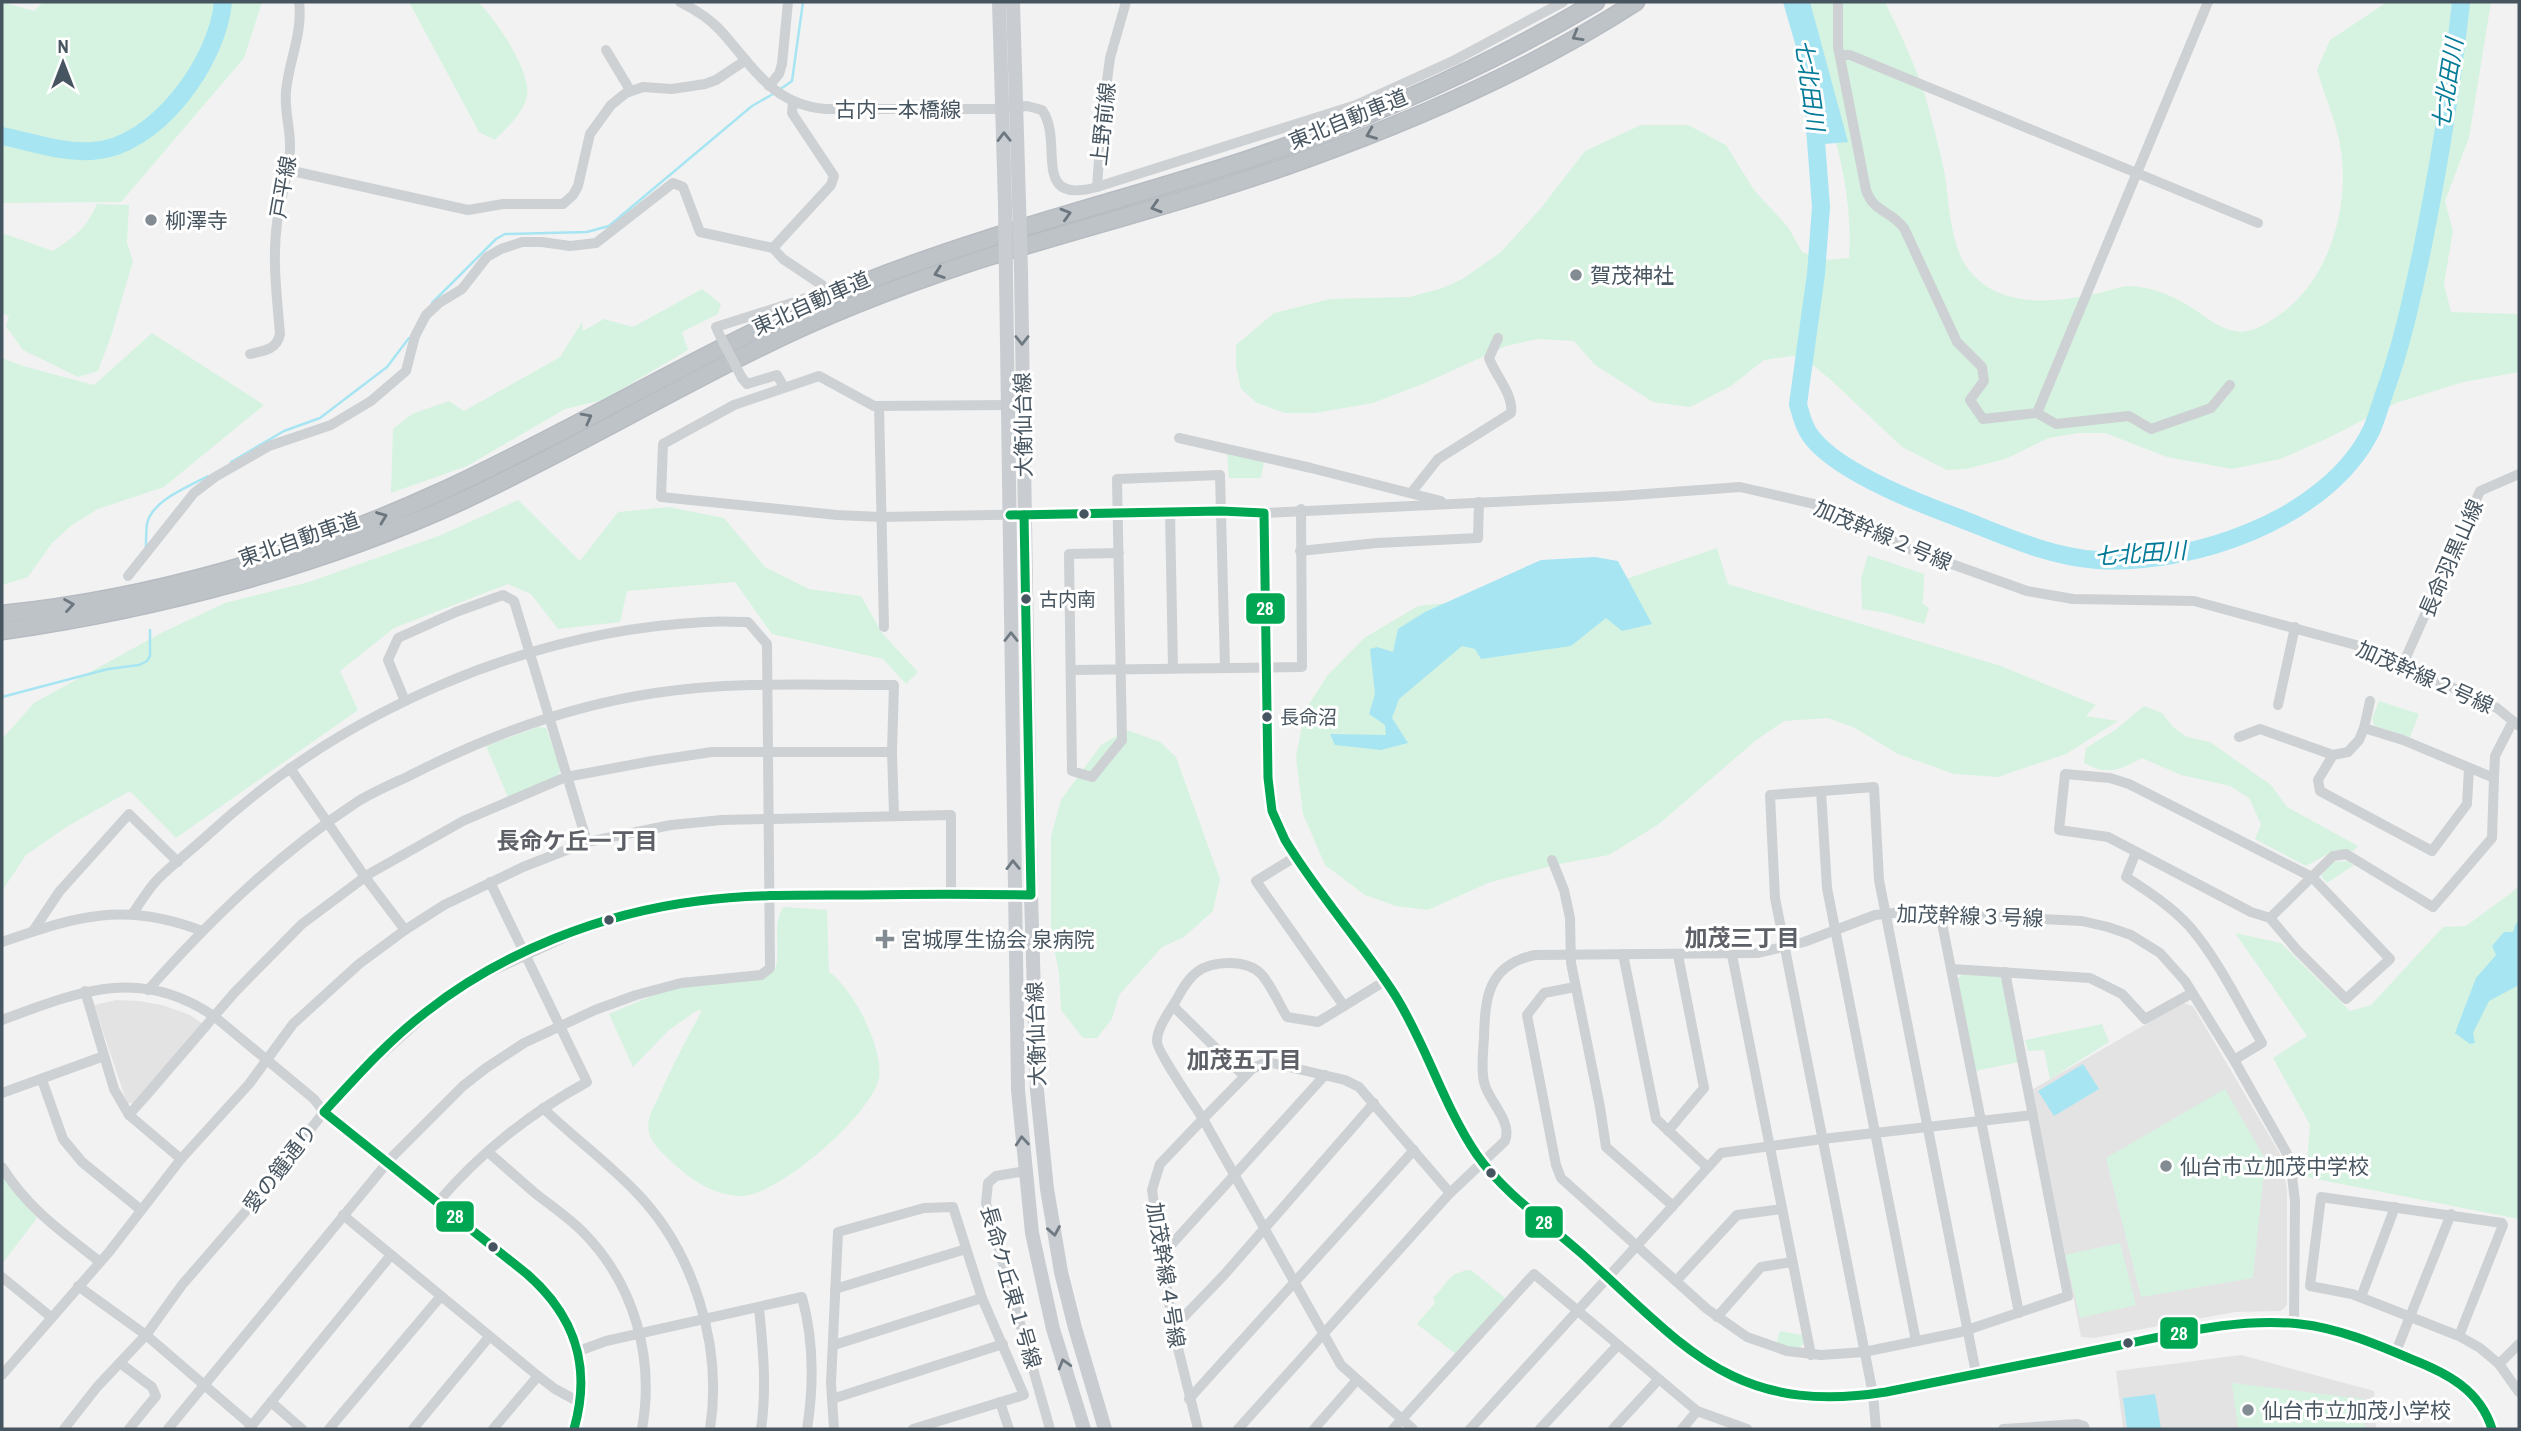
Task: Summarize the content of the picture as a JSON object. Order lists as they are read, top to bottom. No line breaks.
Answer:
{"streets":{"highway":["東北自動車道"],"main road":["大衡仙台線"],"street":["古内一本橋線","上野前線","戸平線","加茂幹線２号線","長命羽黒山線","加茂幹線３号線","愛の鐘通り","加茂幹線４号線","長命ケ丘東１号線"]},"crossings":[["古内一本橋線","上野前線"],["古内一本橋線","大衡仙台線"],["上野前線","大衡仙台線"],["大衡仙台線","加茂幹線２号線"],["大衡仙台線","愛の鐘通り"],["大衡仙台線","長命ケ丘東１号線"],["加茂幹線２号線","長命羽黒山線"]],"districts":["長命ケ丘一丁目","加茂三丁目","加茂五丁目"],"water":["七北田川"],"places":{"other":["柳澤寺","賀茂神社","古内南","長命沼","仙台市立加茂中学校","仙台市立加茂小学校"],"health":["宮城厚生協会 泉病院"]},"lines":["transit line 28"],"north":"top"}
